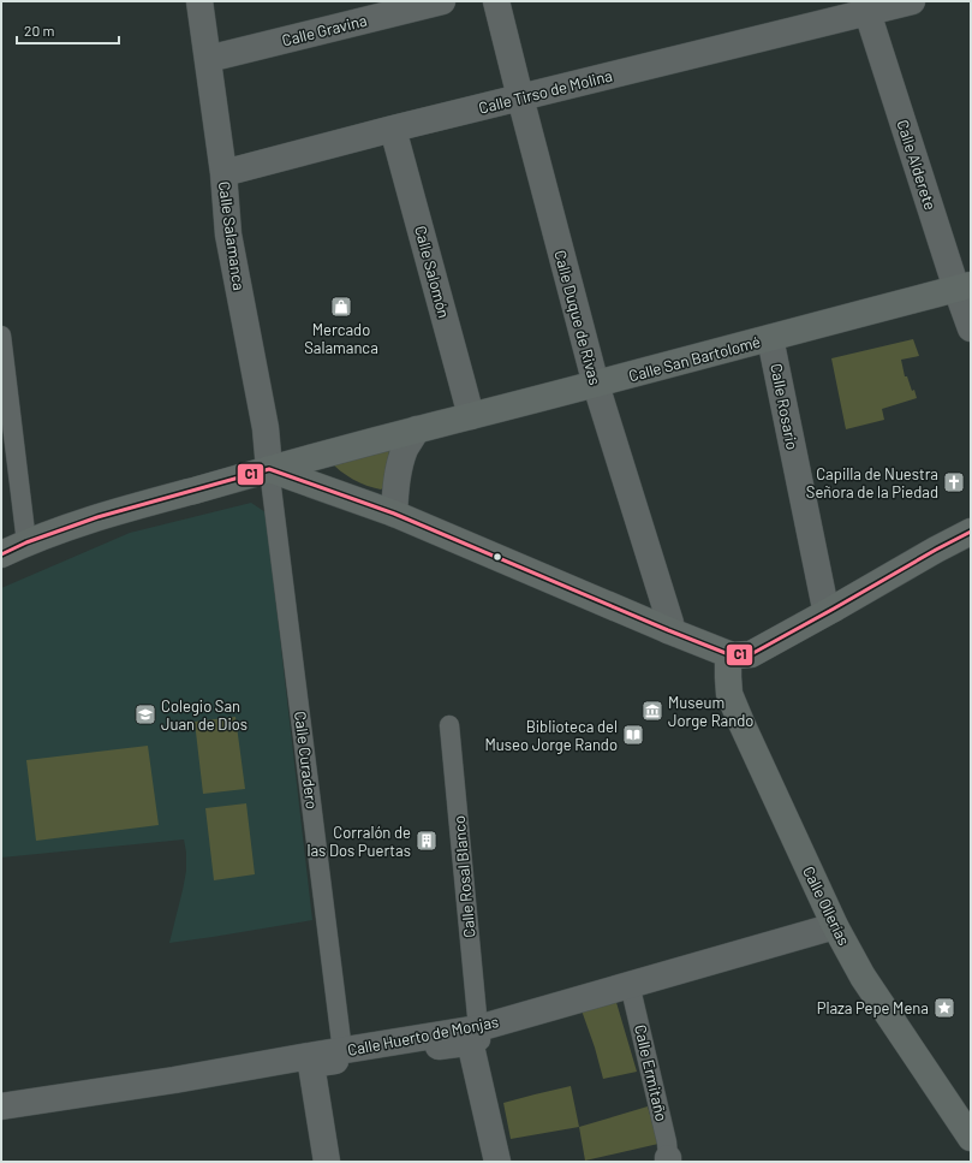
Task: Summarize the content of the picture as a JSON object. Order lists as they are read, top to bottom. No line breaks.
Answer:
{"streets":{"main road":["Calle San Bartolomé","Calle Ollerías"],"street":["Calle Gravina","Calle Tirso de Molina","Calle Alderete","Calle Salamanca","Calle Salomón","Calle Duque de Rivas","Calle Rosario","Calle Huerto de Monjas"],"lane":["Calle Curadero","Calle Rosal Blanco","Calle Ermitaño"]},"crossings":[["Calle Gravina","Calle Salamanca"],["Calle Tirso de Molina","Calle Alderete"],["Calle Tirso de Molina","Calle Salamanca"],["Calle Tirso de Molina","Calle Salomón"],["Calle Tirso de Molina","Calle Duque de Rivas"],["Calle Alderete","Calle San Bartolomé"],["Calle Salamanca","Calle San Bartolomé"],["Calle Salamanca","Calle Curadero"],["Calle Salomón","Calle San Bartolomé"],["Calle Duque de Rivas","Calle San Bartolomé"],["Calle San Bartolomé","Calle Rosario"],["Calle San Bartolomé","Calle Curadero"],["Calle Curadero","Calle Huerto de Monjas"],["Calle Rosal Blanco","Calle Huerto de Monjas"],["Calle Ollerías","Calle Huerto de Monjas"],["Calle Huerto de Monjas","Calle Ermitaño"]],"places":{"shop":["Mercado Salamanca"],"church":["Capilla de Nuestra Señora de la Piedad"],"museum":["Museum Jorge Rando"],"school or university":["Colegio San Juan de Dios"],"library":["Biblioteca del Museo Jorge Rando"],"building":["Corralón de las Dos Puertas"],"place":["Plaza Pepe Mena"]},"lines":["transit line C1"],"scale_bar":"20 m"}
